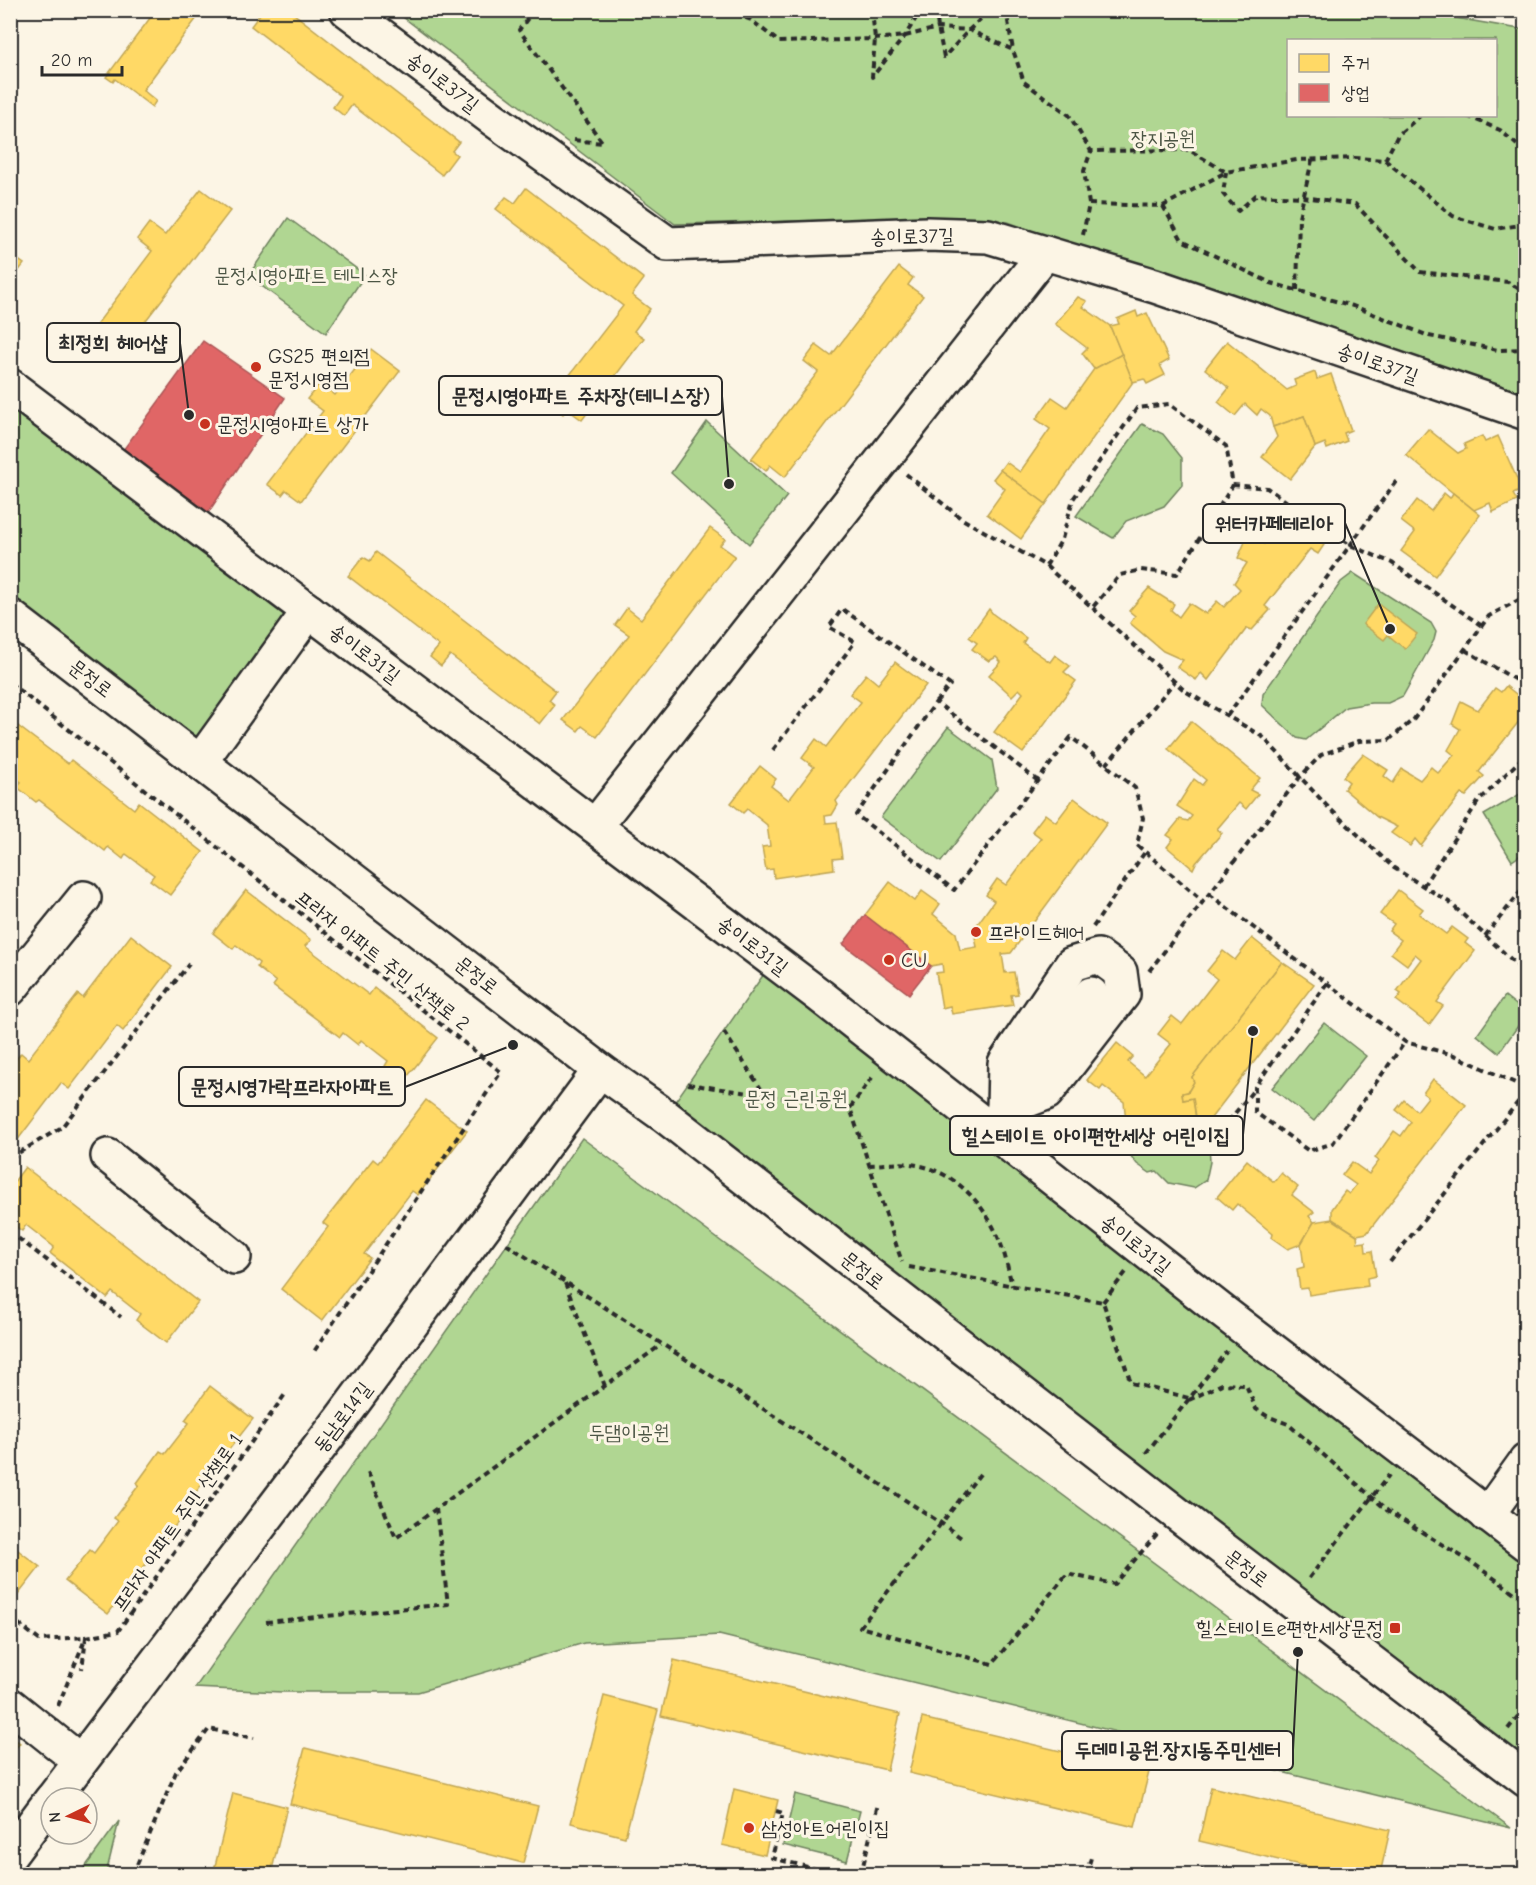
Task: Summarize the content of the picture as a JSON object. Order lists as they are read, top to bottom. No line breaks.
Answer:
{"streets":{"street":["송이로37길","송이로31길","문정로","동남로14길"],"path":["프라자 아파트 주민 산책로 2","프라자 아파트 주민 산책로 1"]},"crossings":[["문정로","동남로14길"]],"parks":["장지공원","문정시영아파트 테니스장","문정 근린공원","두댐이공원"],"places":{"other":["GS25 편의점 문정시영점","최정희 헤어샵","문정시영아파트 상가","문정시영아파트 주차장(테니스장)","워터카페테리아","프라이드헤어","CU","힐스테이트 아이편한세상 어린이집","문정시영가락프라자아파트","두데미공원.장지동주민센터","삼성아트어린이집"],"transit":["힐스테이트e편한세상문정"]},"legend":["주거","상업"],"scale_bar":"20 m","north":"left"}
